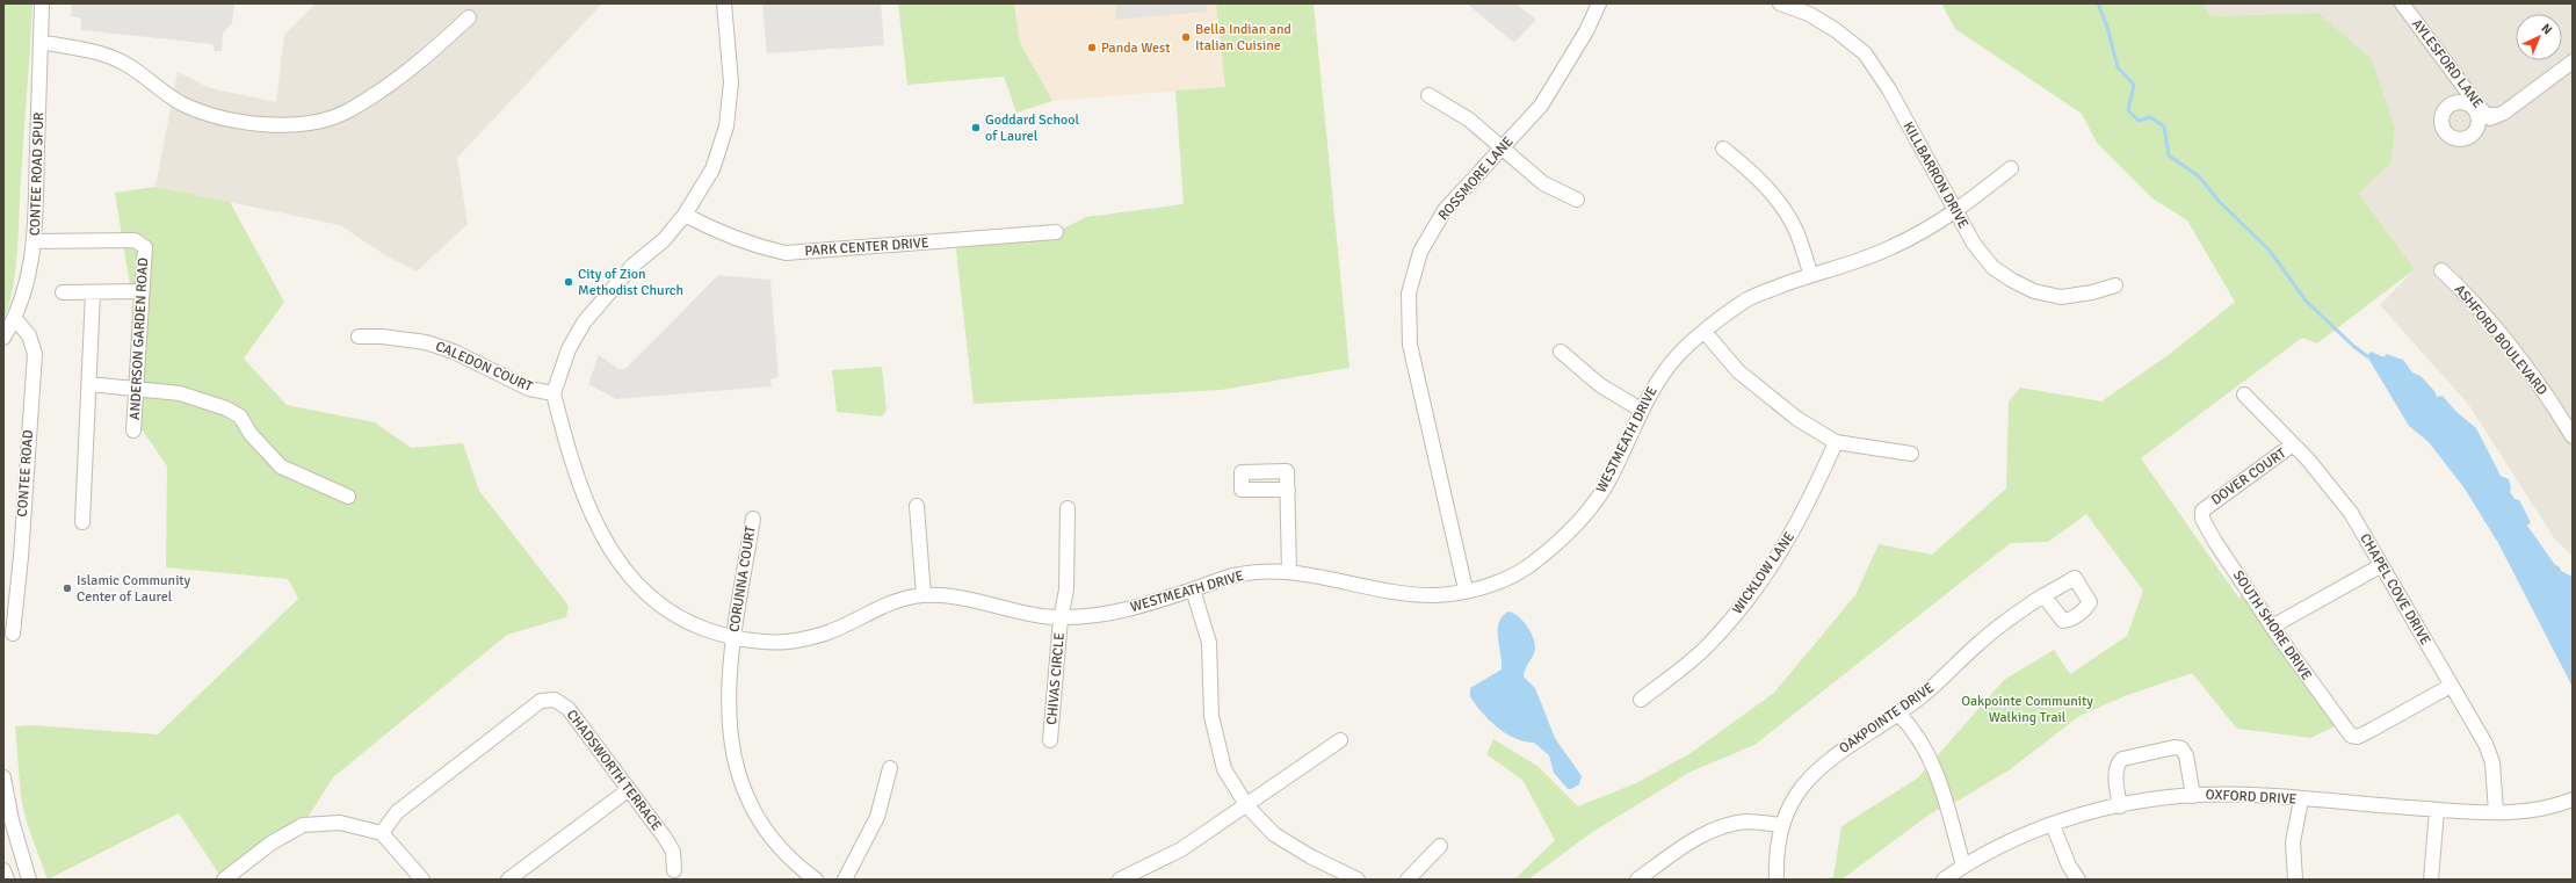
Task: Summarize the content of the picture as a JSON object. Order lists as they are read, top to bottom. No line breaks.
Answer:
{"streets":{"street":["AYLESFORD LANE","CONTEE ROAD SPUR","KILLBARRON DRIVE","ROSSMORE LANE","PARK CENTER DRIVE","ANDERSON GARDEN ROAD","ASHFORD BOULEVARD","CALEDON COURT","WESTMEATH DRIVE","CONTEE ROAD","DOVER COURT","WICKLOW LANE","CORUNNA COURT","CHAPEL COVE DRIVE","SOUTH SHORE DRIVE","CHIVAS CIRCLE","OAKPOINTE DRIVE","CHADSWORTH TERRACE","OXFORD DRIVE"]},"crossings":[["CONTEE ROAD SPUR","ANDERSON GARDEN ROAD"],["CONTEE ROAD SPUR","CONTEE ROAD"],["KILLBARRON DRIVE","WESTMEATH DRIVE"],["ROSSMORE LANE","WESTMEATH DRIVE"],["CALEDON COURT","WESTMEATH DRIVE"],["WESTMEATH DRIVE","CORUNNA COURT"],["WESTMEATH DRIVE","CHIVAS CIRCLE"],["DOVER COURT","CHAPEL COVE DRIVE"],["DOVER COURT","SOUTH SHORE DRIVE"],["CHAPEL COVE DRIVE","SOUTH SHORE DRIVE"],["CHAPEL COVE DRIVE","OXFORD DRIVE"]],"parks":["Oakpointe Community Walking Trail"],"places":["Bella Indian and Italian Cuisine","Panda West","Goddard School of Laurel","City of Zion Methodist Church","Islamic Community Center of Laurel"],"north":"top right"}
